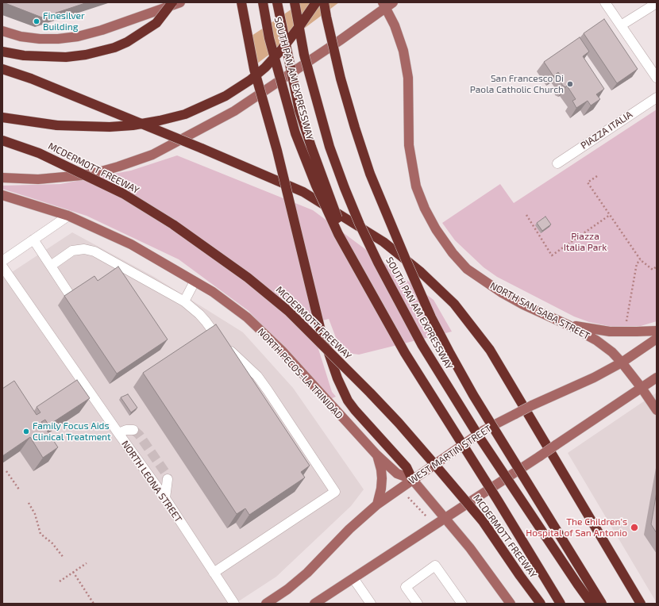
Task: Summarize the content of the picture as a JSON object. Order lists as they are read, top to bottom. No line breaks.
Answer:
{"streets":{"highway":["SOUTH PAN AM EXPRESSWAY","MCDERMOTT FREEWAY"],"main road":["NORTH SAN SABA STREET","NORTH PECOS-LA TRINIDAD","WEST MARTIN STREET"],"street":["PIAZZA ITALIA","NORTH LEONA STREET"]},"crossings":[["NORTH SAN SABA STREET","WEST MARTIN STREET"],["NORTH PECOS-LA TRINIDAD","WEST MARTIN STREET"]],"parks":["Piazza Italia Park"],"places":["Finesilver Building","San Francesco Di Paola Catholic Church","Family Focus Aids Clinical Treatment","The Children's Hospital of San Antonio"]}
